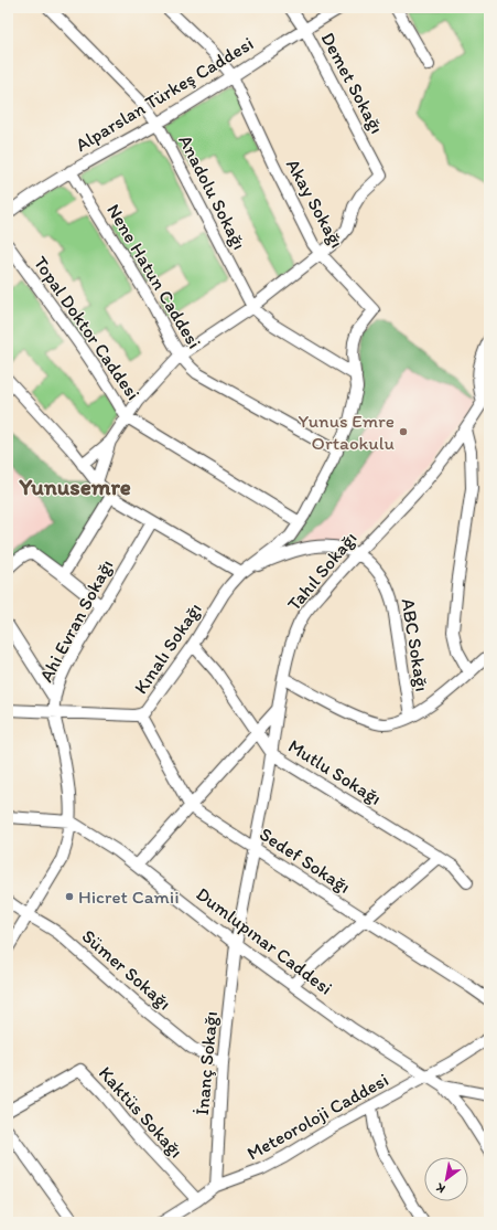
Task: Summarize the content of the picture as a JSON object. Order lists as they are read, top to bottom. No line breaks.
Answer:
{"streets":{"street":["Demet Sokağı","Alparslan Türkeş Caddesi","Anadolu Sokağı","Akay Sokağı","Nene Hatun Caddesi","Topal Doktor Caddesi","Tahıl Sokağı","Ahi Evran Sokağı","ABC Sokağı","Kınalı Sokağı","Mutlu Sokağı","Sedef Sokağı","Dumlupınar Caddesi","Sümer Sokağı","İnanç Sokağı","Kaktüs Sokağı","Meteoroloji Caddesi"]},"crossings":[["Demet Sokağı","Alparslan Türkeş Caddesi"],["Demet Sokağı","Akay Sokağı"],["Alparslan Türkeş Caddesi","Anadolu Sokağı"],["Alparslan Türkeş Caddesi","Akay Sokağı"],["Alparslan Türkeş Caddesi","Nene Hatun Caddesi"],["Anadolu Sokağı","Akay Sokağı"],["Akay Sokağı","Nene Hatun Caddesi"],["Akay Sokağı","Topal Doktor Caddesi"],["Akay Sokağı","ABC Sokağı"],["Akay Sokağı","Kınalı Sokağı"],["Tahıl Sokağı","ABC Sokağı"],["Tahıl Sokağı","Mutlu Sokağı"],["Tahıl Sokağı","Sedef Sokağı"],["Tahıl Sokağı","İnanç Sokağı"],["Ahi Evran Sokağı","Kınalı Sokağı"],["Ahi Evran Sokağı","Dumlupınar Caddesi"],["Ahi Evran Sokağı","Sümer Sokağı"],["ABC Sokağı","Kınalı Sokağı"],["Kınalı Sokağı","Mutlu Sokağı"],["Kınalı Sokağı","Sedef Sokağı"],["Sedef Sokağı","İnanç Sokağı"],["Dumlupınar Caddesi","İnanç Sokağı"],["Dumlupınar Caddesi","Meteoroloji Caddesi"],["Sümer Sokağı","İnanç Sokağı"],["İnanç Sokağı","Meteoroloji Caddesi"],["Kaktüs Sokağı","Meteoroloji Caddesi"]],"districts":["Yunusemre"],"places":["Yunus Emre Ortaokulu","Hicret Camii"],"north":"bottom left"}
